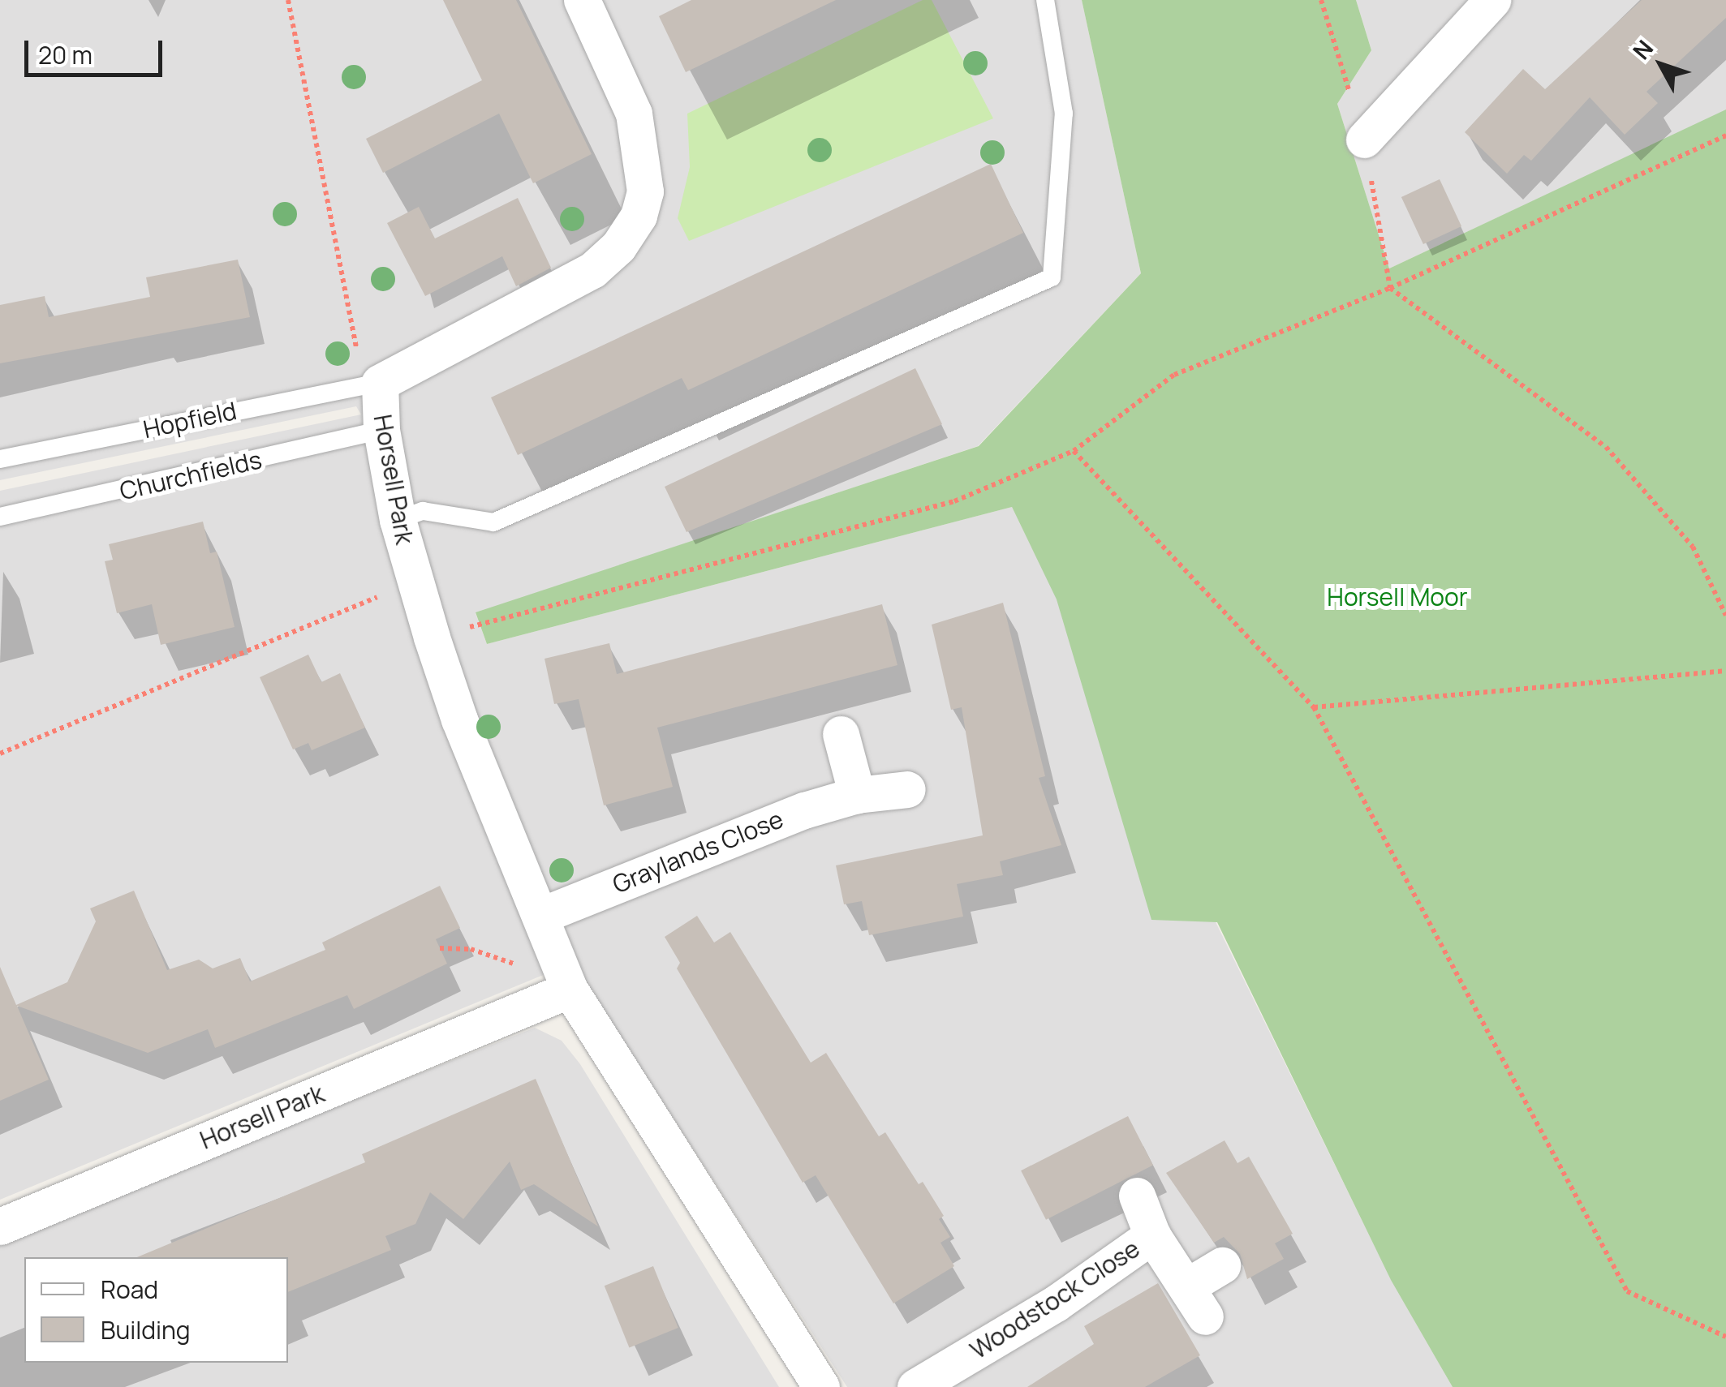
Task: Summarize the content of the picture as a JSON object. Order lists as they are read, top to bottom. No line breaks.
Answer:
{"streets":{"street":["Horsell Park","Graylands Close","Woodstock Close"],"lane":["Hopfield","Churchfields"]},"crossings":[["Hopfield","Horsell Park"],["Churchfields","Horsell Park"],["Horsell Park","Graylands Close"]],"parks":["Horsell Moor"],"legend":["Road","Building"],"scale_bar":"20 m","north":"top left"}
